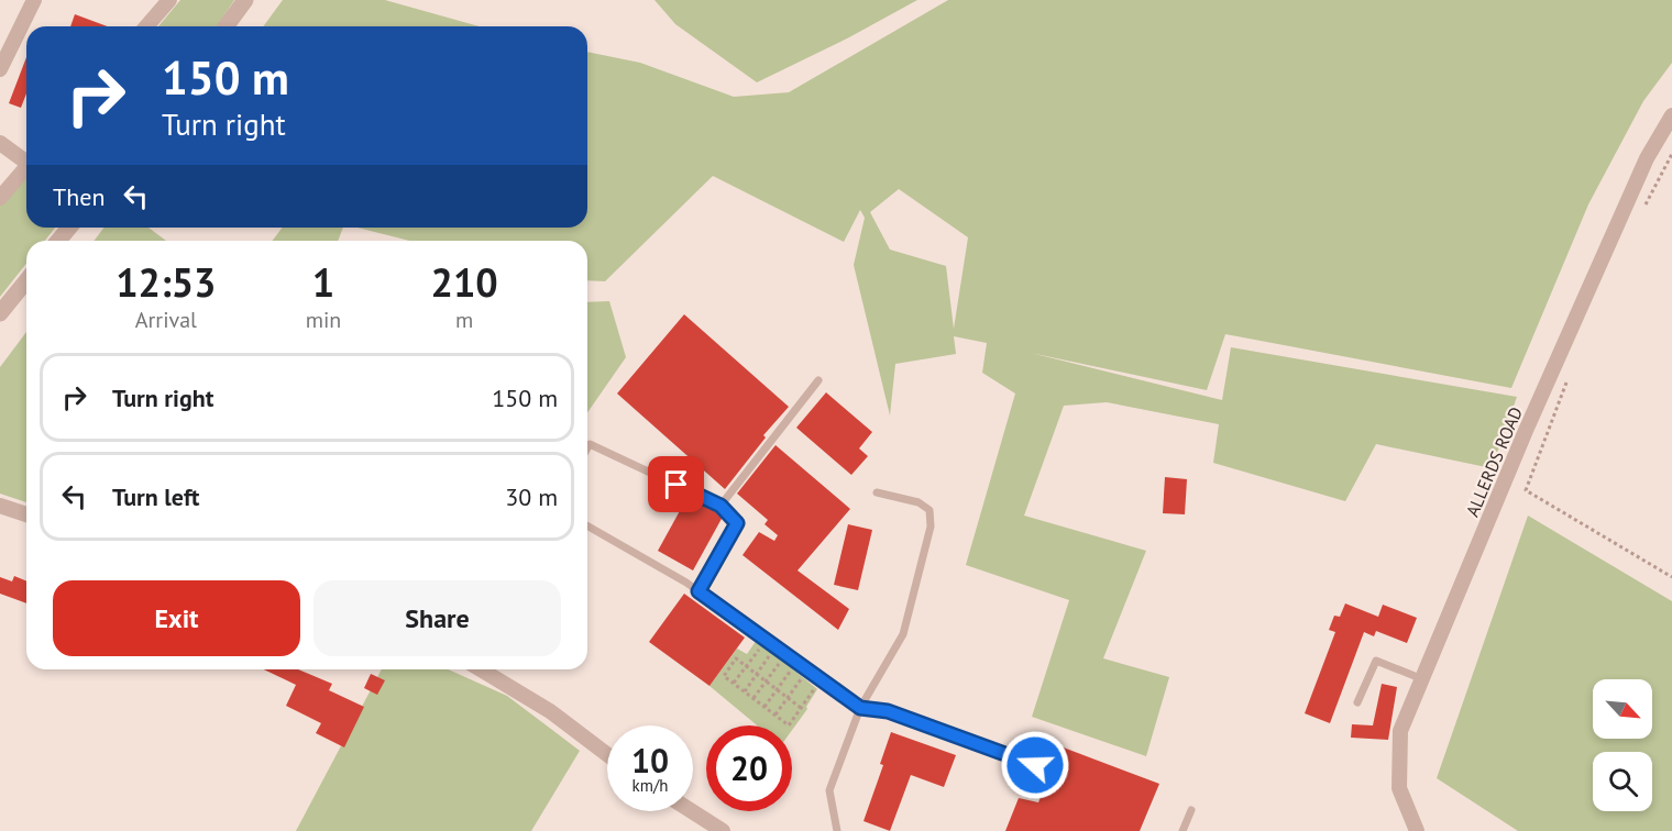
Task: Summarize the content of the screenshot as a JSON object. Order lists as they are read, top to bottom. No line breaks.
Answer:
{"streets":{"street":["ALLERDS ROAD"]},"north":"bottom right","page":{"turn":["150 m","Turn right"],"then":"Then","eta":["12:53","Arrival","1","min","210","m"],"list":[{"name":"Turn right","value":"150 m"},{"name":"Turn left","value":"30 m"}],"buttons":["Exit","Share"],"speed":"10 km/h","limit":"20"}}
